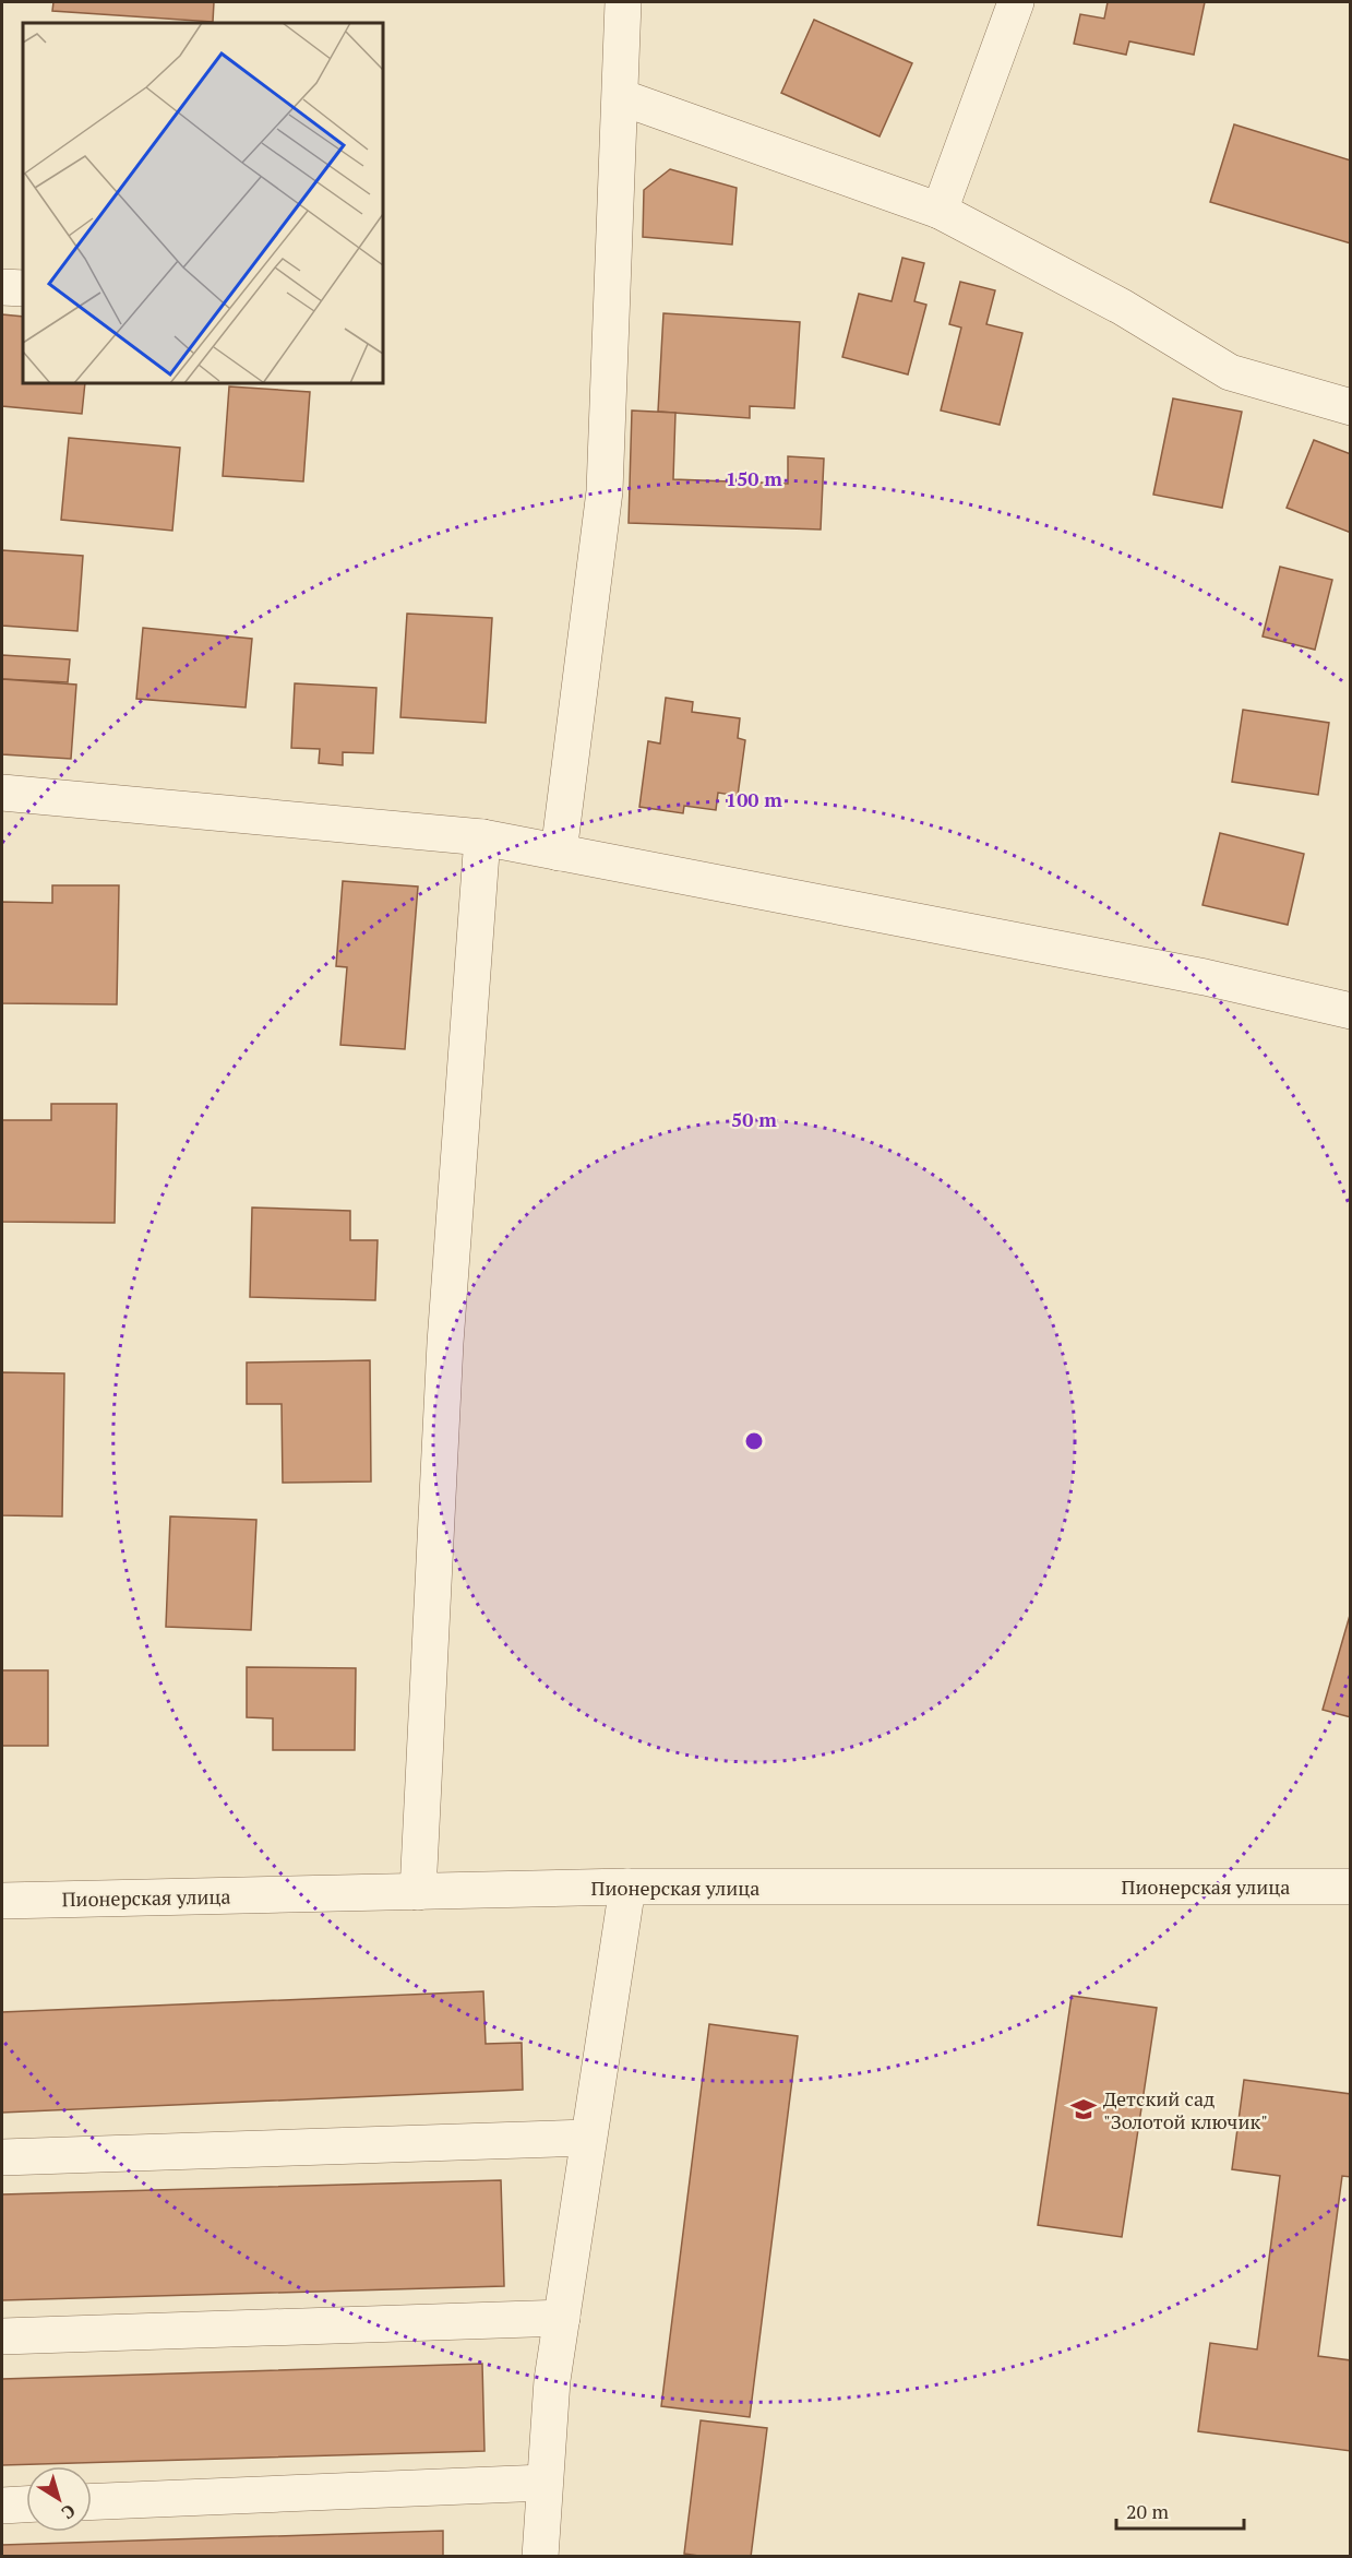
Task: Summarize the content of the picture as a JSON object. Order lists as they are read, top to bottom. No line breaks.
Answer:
{"streets":{"street":["Пионерская улица"]},"places":{"school or university":["Детский сад \"Золотой ключик\""]},"scale_bar":"20 m","north":"bottom right","rings":["150 m","100 m","50 m"]}
